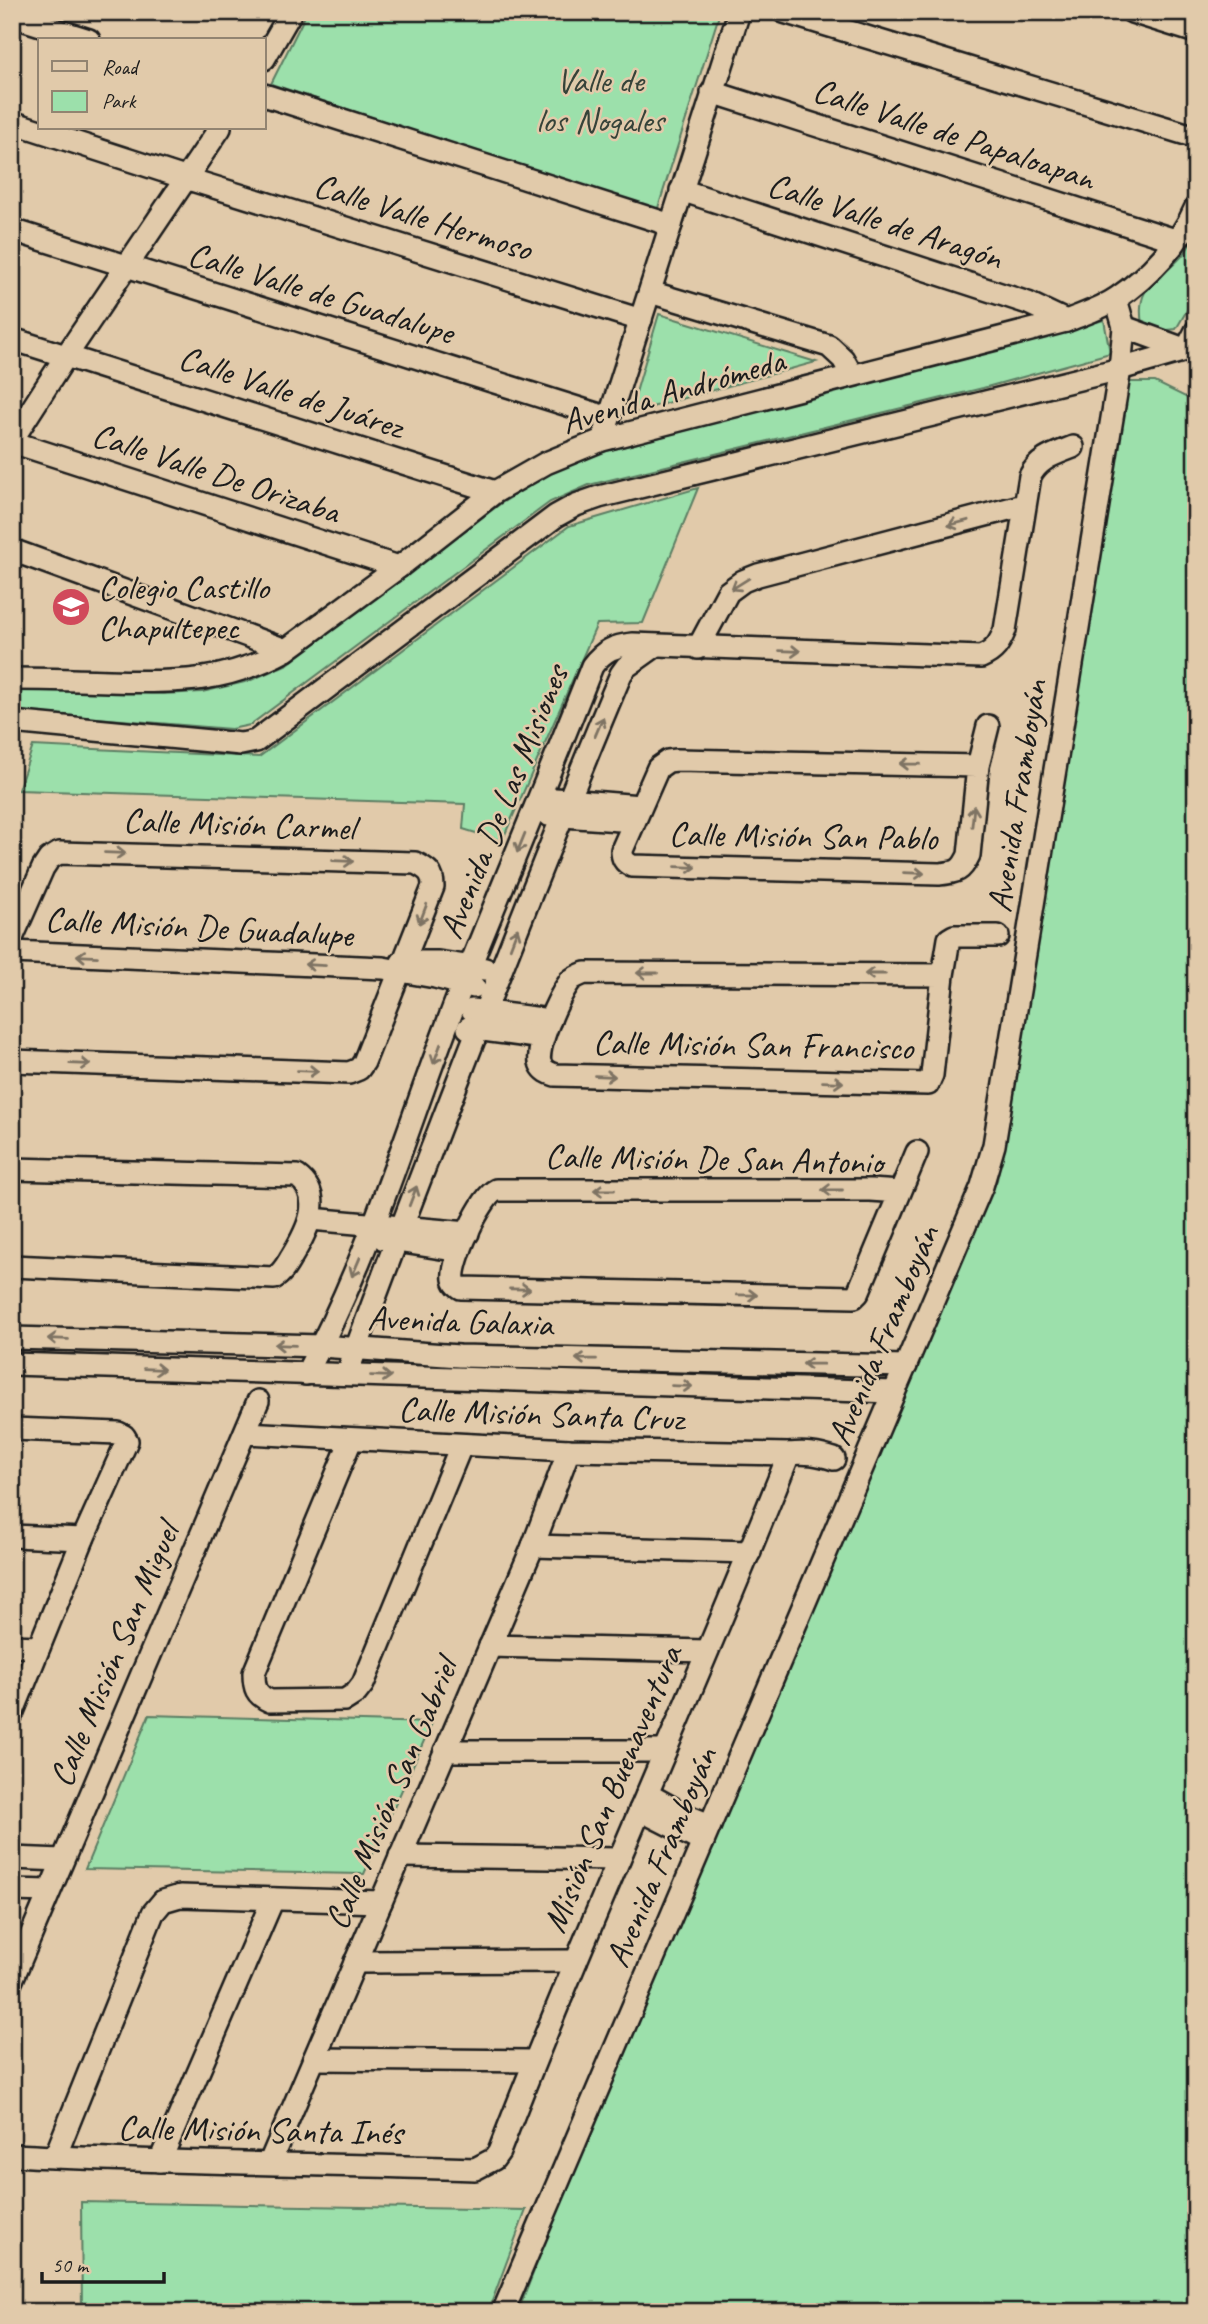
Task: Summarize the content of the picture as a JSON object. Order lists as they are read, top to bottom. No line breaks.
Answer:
{"streets":{"street":["Calle Valle de Papaloapan","Calle Valle Hermoso","Calle Valle de Aragón","Calle Valle de Guadalupe","Avenida Andrómeda","Calle Valle de Juárez","Calle Valle De Orizaba","Avenida Framboyán","Avenida De Las Misiones","Calle Misión Carmel","Calle Misión San Pablo","Calle Misión De Guadalupe","Calle Misión San Francisco","Calle Misión De San Antonio","Avenida Galaxia","Calle Misión Santa Cruz","Calle Misión San Miguel","Misión San Buenaventura","Calle Misión San Gabriel","Calle Misión Santa Inés"]},"crossings":[["Calle Valle de Papaloapan","Avenida Andrómeda"],["Calle Valle de Aragón","Avenida Andrómeda"],["Avenida Andrómeda","Calle Valle de Juárez"],["Avenida Andrómeda","Calle Valle De Orizaba"],["Avenida Andrómeda","Avenida Framboyán"],["Avenida Framboyán","Avenida Galaxia"],["Avenida De Las Misiones","Calle Misión San Pablo"],["Avenida De Las Misiones","Calle Misión De Guadalupe"],["Avenida De Las Misiones","Calle Misión San Francisco"],["Avenida De Las Misiones","Avenida Galaxia"],["Calle Misión Carmel","Calle Misión De Guadalupe"],["Calle Misión Santa Cruz","Calle Misión San Miguel"],["Calle Misión Santa Cruz","Misión San Buenaventura"],["Calle Misión Santa Cruz","Calle Misión San Gabriel"],["Misión San Buenaventura","Calle Misión Santa Inés"],["Calle Misión San Gabriel","Calle Misión Santa Inés"]],"one_way":["Calle Misión De Guadalupe"],"parks":["Valle de los Nogales"],"places":{"school or university":["Colegio Castillo Chapultepec"]},"legend":["Road","Park"],"scale_bar":"50 m"}
